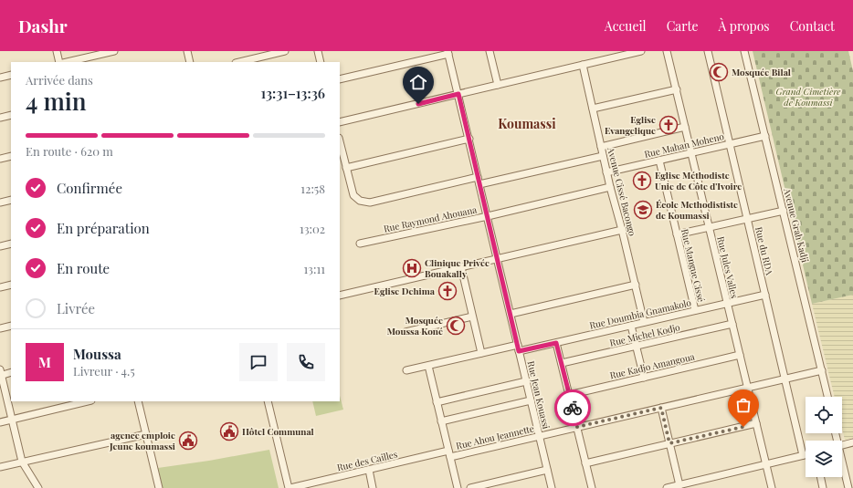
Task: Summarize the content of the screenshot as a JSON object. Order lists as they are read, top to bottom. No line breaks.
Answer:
{"streets":{"street":["Rue Mahan Moheno","Avenue Cissé Bacongo","Rue Raymond Ahouana","Avenue Grah Kadji","Rue du RDA","Rue Mangue Cissé","Rue Jules Valles","Rue Doumbia Gnamakolo","Rue Michel Kodjo","Rue Kadjo Amangoua","Rue Jean Kouassi","Rue Ahou Jeannette","Rue des Cailles"]},"crossings":[["Rue Mahan Moheno","Avenue Cissé Bacongo"],["Rue Mahan Moheno","Avenue Grah Kadji"],["Rue Mahan Moheno","Rue du RDA"],["Rue Mahan Moheno","Rue Mangue Cissé"],["Rue Mahan Moheno","Rue Jules Valles"],["Avenue Cissé Bacongo","Rue Raymond Ahouana"],["Avenue Cissé Bacongo","Rue Doumbia Gnamakolo"],["Rue Raymond Ahouana","Rue Jean Kouassi"],["Avenue Grah Kadji","Rue Ahou Jeannette"],["Rue du RDA","Rue Doumbia Gnamakolo"],["Rue du RDA","Rue Ahou Jeannette"],["Rue Mangue Cissé","Rue Doumbia Gnamakolo"],["Rue Jules Valles","Rue Doumbia Gnamakolo"],["Rue Jules Valles","Rue Michel Kodjo"],["Rue Jules Valles","Rue Kadjo Amangoua"],["Rue Jules Valles","Rue Ahou Jeannette"],["Rue Doumbia Gnamakolo","Rue Jean Kouassi"],["Rue Jean Kouassi","Rue Ahou Jeannette"],["Rue Ahou Jeannette","Rue des Cailles"]],"districts":["Koumassi"],"parks":["Grand Cimetière de Koumassi"],"places":{"mosque":["Mosquée Bilal","Mosquée Moussa Koné"],"church":["Eglise Evangelique","Eglise Méthodiste Unie de Côte d'Ivoire","Eglise Dehima"],"school or university":["École Methodististe de Koumassi"],"hospital":["Clinique Privée Bouakally"],"public building":["Hôtel Communal","agence emploie Jeune koumassi"]},"page":{"header":"Dashr","nav":["Accueil","Carte","À propos","Contact"],"heading":["4 min","Arrivée dans","13:31–13:36"],"panel":["Moussa","Livreur · 4.5"],"bar":"En route · 620 m","list":[["Confirmée","12:58"],["En préparation","13:02"],["En route","13:11"],"Livrée"],"round":"M"}}
